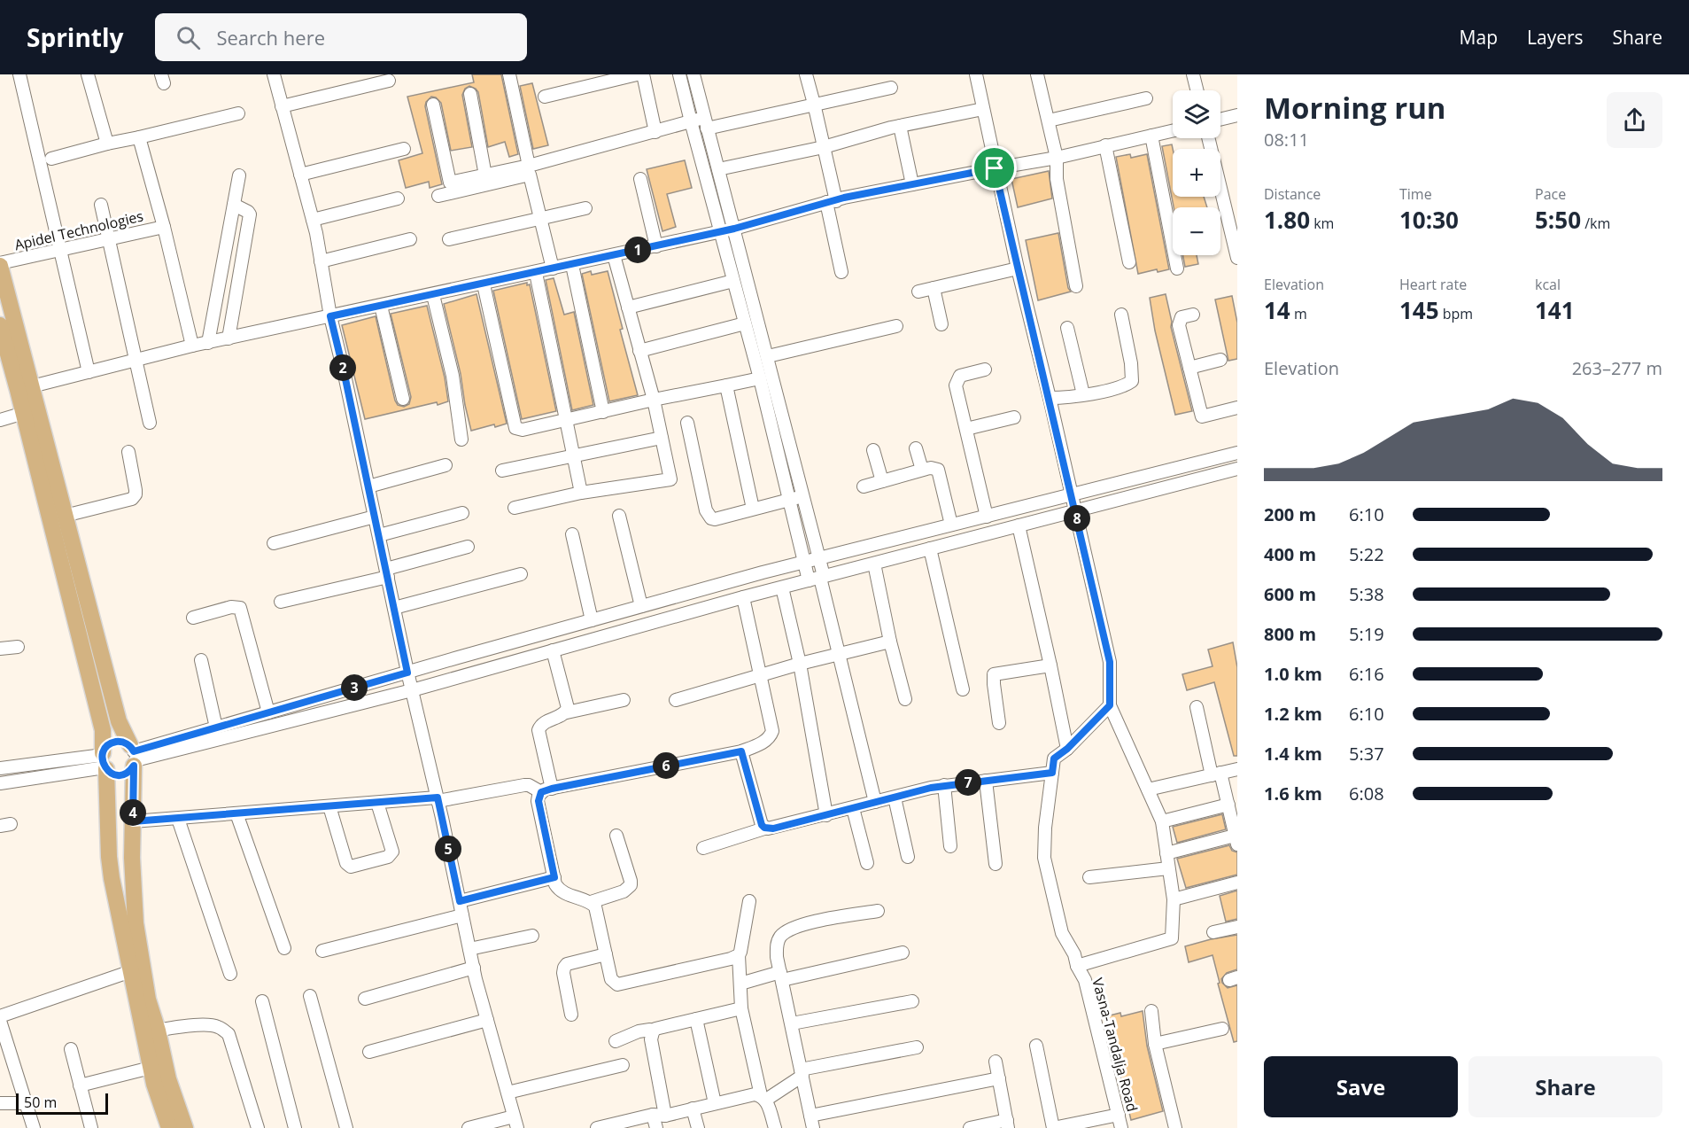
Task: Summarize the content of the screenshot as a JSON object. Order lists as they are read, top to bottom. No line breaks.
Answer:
{"streets":{"street":["Apidel Technologies","Vasna-Tandalja Road"]},"scale_bar":"50 m","page":{"header":"Sprintly","search":"Search here","nav":["Map","Layers","Share"],"heading":["Morning run","08:11"],"map_buttons":["+","−"],"stats":[["Distance","1.80 km"],["Time","10:30"],["Pace","5:50 /km"],["Elevation","14 m"],["Heart rate","145 bpm"],["kcal","141"]],"pins":["1","2","8","3","6","7","4","5"],"chart":["Elevation","263–277 m"],"list":[{"name":"200 m","note":"6:10"},{"name":"400 m","note":"5:22"},{"name":"600 m","note":"5:38"},{"name":"800 m","note":"5:19"},{"name":"1.0 km","note":"6:16"},{"name":"1.2 km","note":"6:10"},{"name":"1.4 km","note":"5:37"},{"name":"1.6 km","note":"6:08"}],"buttons":["Save","Share"],"scale":"50 m"}}
